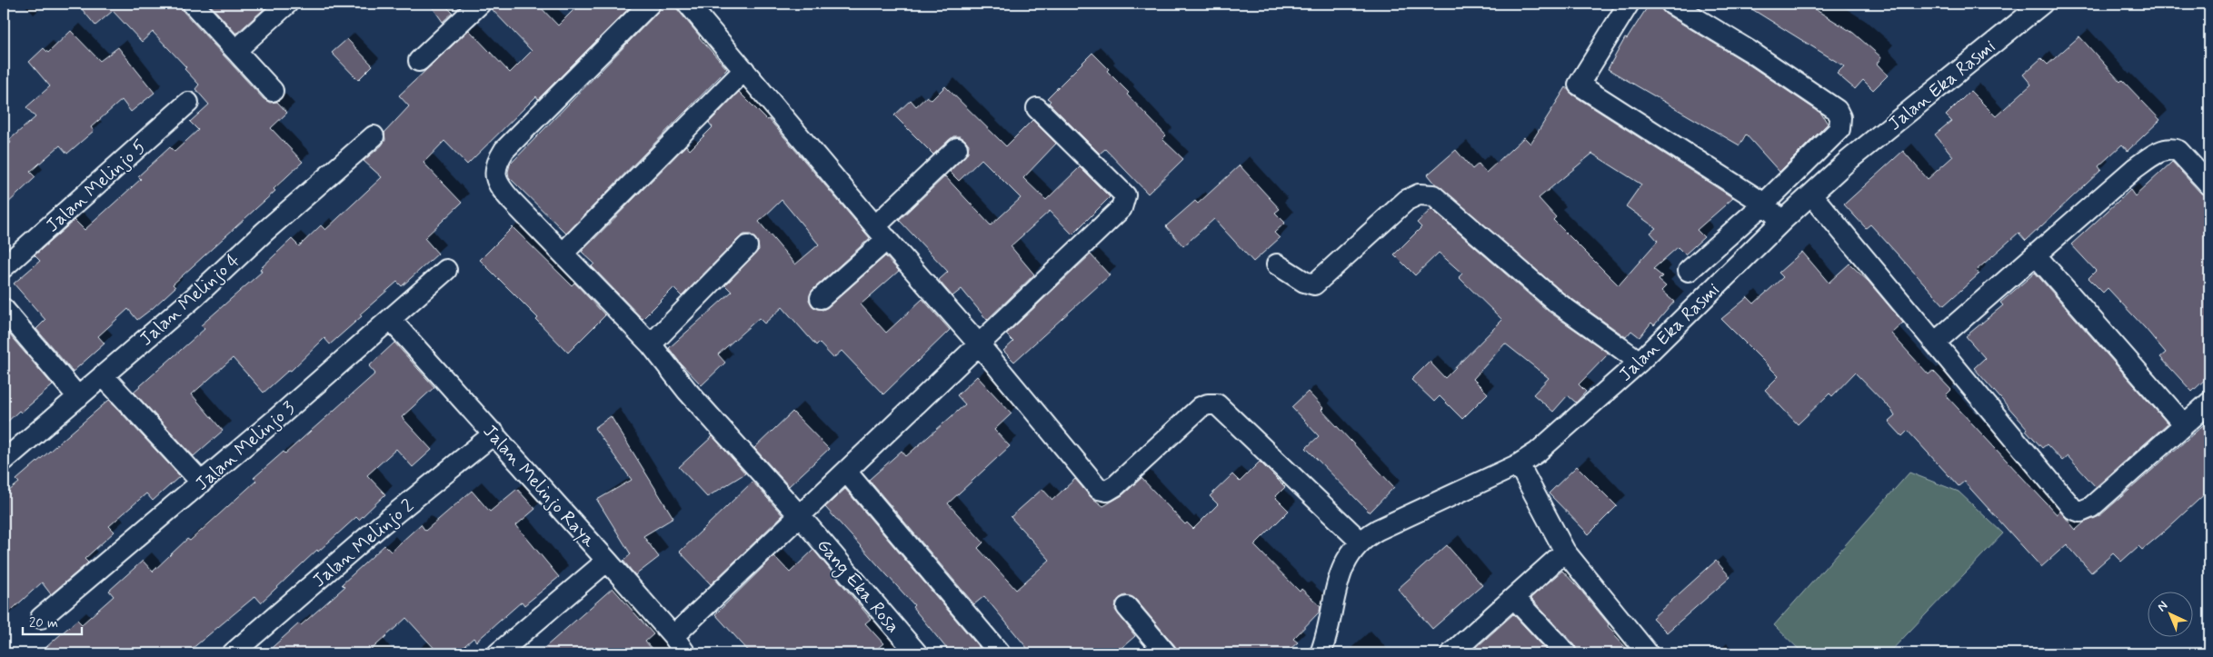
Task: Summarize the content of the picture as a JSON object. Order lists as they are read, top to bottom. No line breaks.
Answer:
{"streets":{"street":["Jalan Eka Rasmi","Jalan Melinjo 5","Jalan Melinjo 4","Jalan Melinjo 3","Jalan Melinjo Raya","Jalan Melinjo 2","Gang Eka Rosa"]},"crossings":[["Jalan Melinjo 3","Jalan Melinjo Raya"],["Jalan Melinjo Raya","Jalan Melinjo 2"]],"scale_bar":"20 m","north":"top left"}
